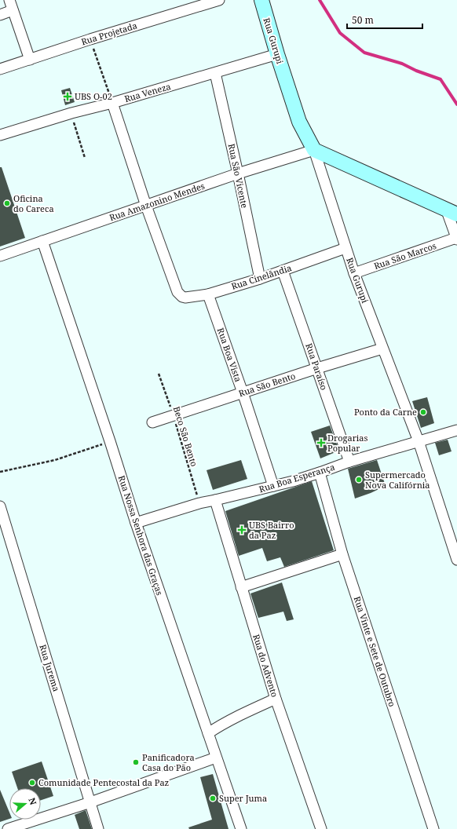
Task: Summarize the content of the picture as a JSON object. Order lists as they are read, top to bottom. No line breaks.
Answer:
{"streets":{"street":["Rua Projetada","Rua Gurupi","Rua Veneza","Rua São Vicente","Rua Amazonino Mendes","Rua São Marcos","Rua Cinelândia","Rua Boa Vista","Rua Paraíso","Rua São Bento","Rua Boa Esperança","Rua Nossa Senhora das Graças","Rua Vinte e Sete de Outubro","Rua do Advento","Rua Jurema"],"path":["Beco São Bento"]},"crossings":[["Rua Gurupi","Rua Veneza"],["Rua Gurupi","Rua Amazonino Mendes"],["Rua Gurupi","Rua São Marcos"],["Rua Gurupi","Rua Cinelândia"],["Rua Gurupi","Rua São Bento"],["Rua Gurupi","Rua Boa Esperança"],["Rua Veneza","Rua São Vicente"],["Rua São Vicente","Rua Amazonino Mendes"],["Rua São Vicente","Rua Cinelândia"],["Rua Amazonino Mendes","Rua Cinelândia"],["Rua Amazonino Mendes","Rua Nossa Senhora das Graças"],["Rua Cinelândia","Rua Boa Vista"],["Rua Cinelândia","Rua Paraíso"],["Rua Boa Vista","Rua São Bento"],["Rua Boa Vista","Rua Boa Esperança"],["Rua Paraíso","Rua São Bento"],["Rua Paraíso","Rua Boa Esperança"],["Rua São Bento","Beco São Bento"],["Beco São Bento","Rua Boa Esperança"],["Rua Boa Esperança","Rua Nossa Senhora das Graças"],["Rua Boa Esperança","Rua Vinte e Sete de Outubro"],["Rua Boa Esperança","Rua do Advento"]],"places":{"health":["UBS O-02","Drogarias Popular","UBS Bairro da Paz"],"other":["Oficina do Careca","Ponto da Carne","Supermercado Nova Califórnia","Panificadora Casa do Pão","Comunidade Pentecostal da Paz","Super Juma"]},"scale_bar":"50 m","north":"right"}
